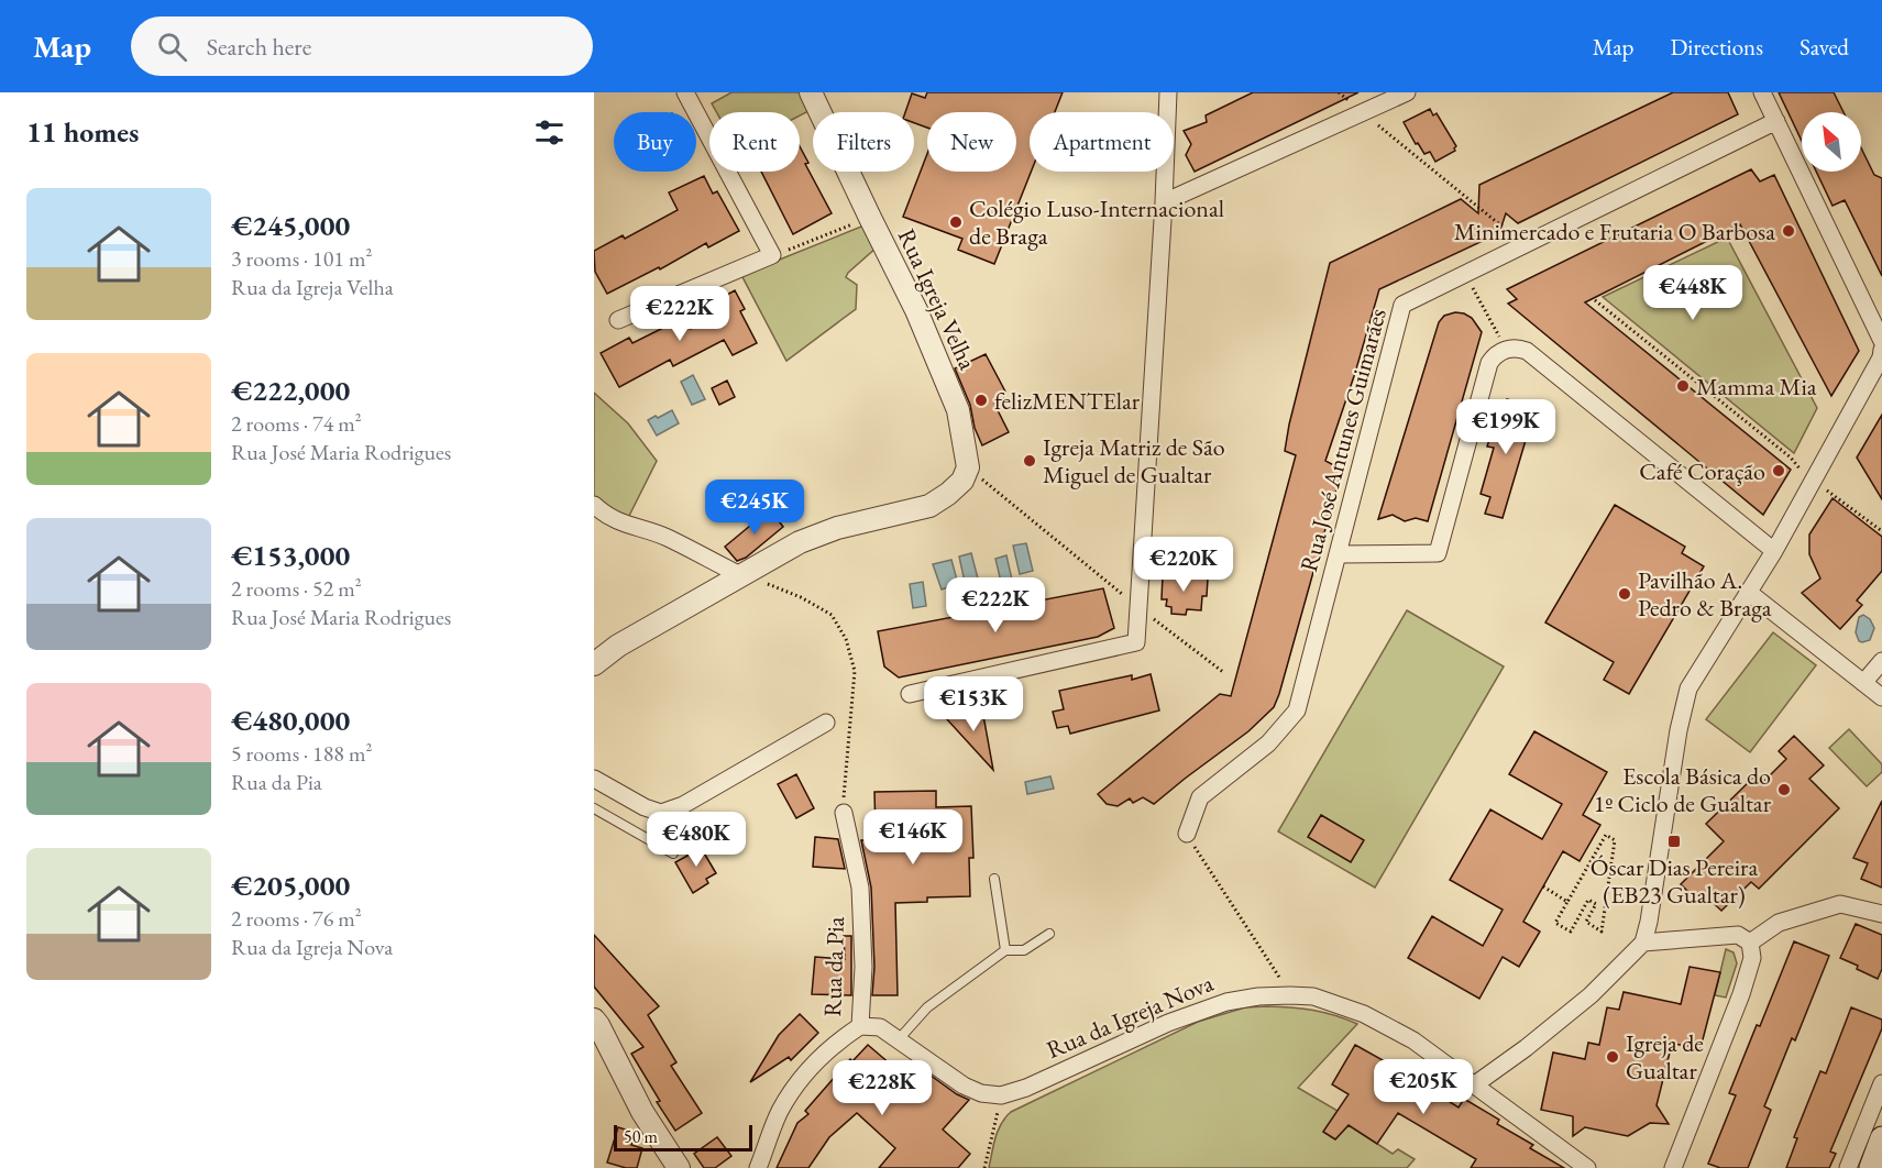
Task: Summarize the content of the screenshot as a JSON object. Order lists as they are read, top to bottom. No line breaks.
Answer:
{"streets":{"street":["Rua Igreja Velha","Rua José Antunes Guimarães","Rua da Pia","Rua da Igreja Nova"]},"places":{"other":["Colégio Luso-Internacional de Braga","Minimercado e Frutaria O Barbosa","Mamma Mia","felizMENTElar","Igreja Matriz de São Miguel de Gualtar","Café Coração","Pavilhão A. Pedro & Braga","Escola Básica do 1º Ciclo de Gualtar","Igreja de Gualtar"],"transit":["Óscar Dias Pereira (EB23 Gualtar)"]},"scale_bar":"50 m","north":"top left","page":{"header":"Map","search":"Search here","nav":["Map","Directions","Saved"],"heading":"11 homes","chip":["Buy","Rent","Filters","New","Apartment"],"list":[{"name":"€245,000","note":"3 rooms · 101 m² · Rua da Igreja Velha"},{"name":"€222,000","note":"2 rooms · 74 m² · Rua José Maria Rodrigues"},{"name":"€153,000","note":"2 rooms · 52 m² · Rua José Maria Rodrigues"},{"name":"€480,000","note":"5 rooms · 188 m² · Rua da Pia"},{"name":"€205,000","note":"2 rooms · 76 m² · Rua da Igreja Nova"}],"price":["€448K","€222K","€199K","€245K","€220K","€222K","€153K","€146K","€480K","€205K","€228K"],"scale":"50 m"}}
